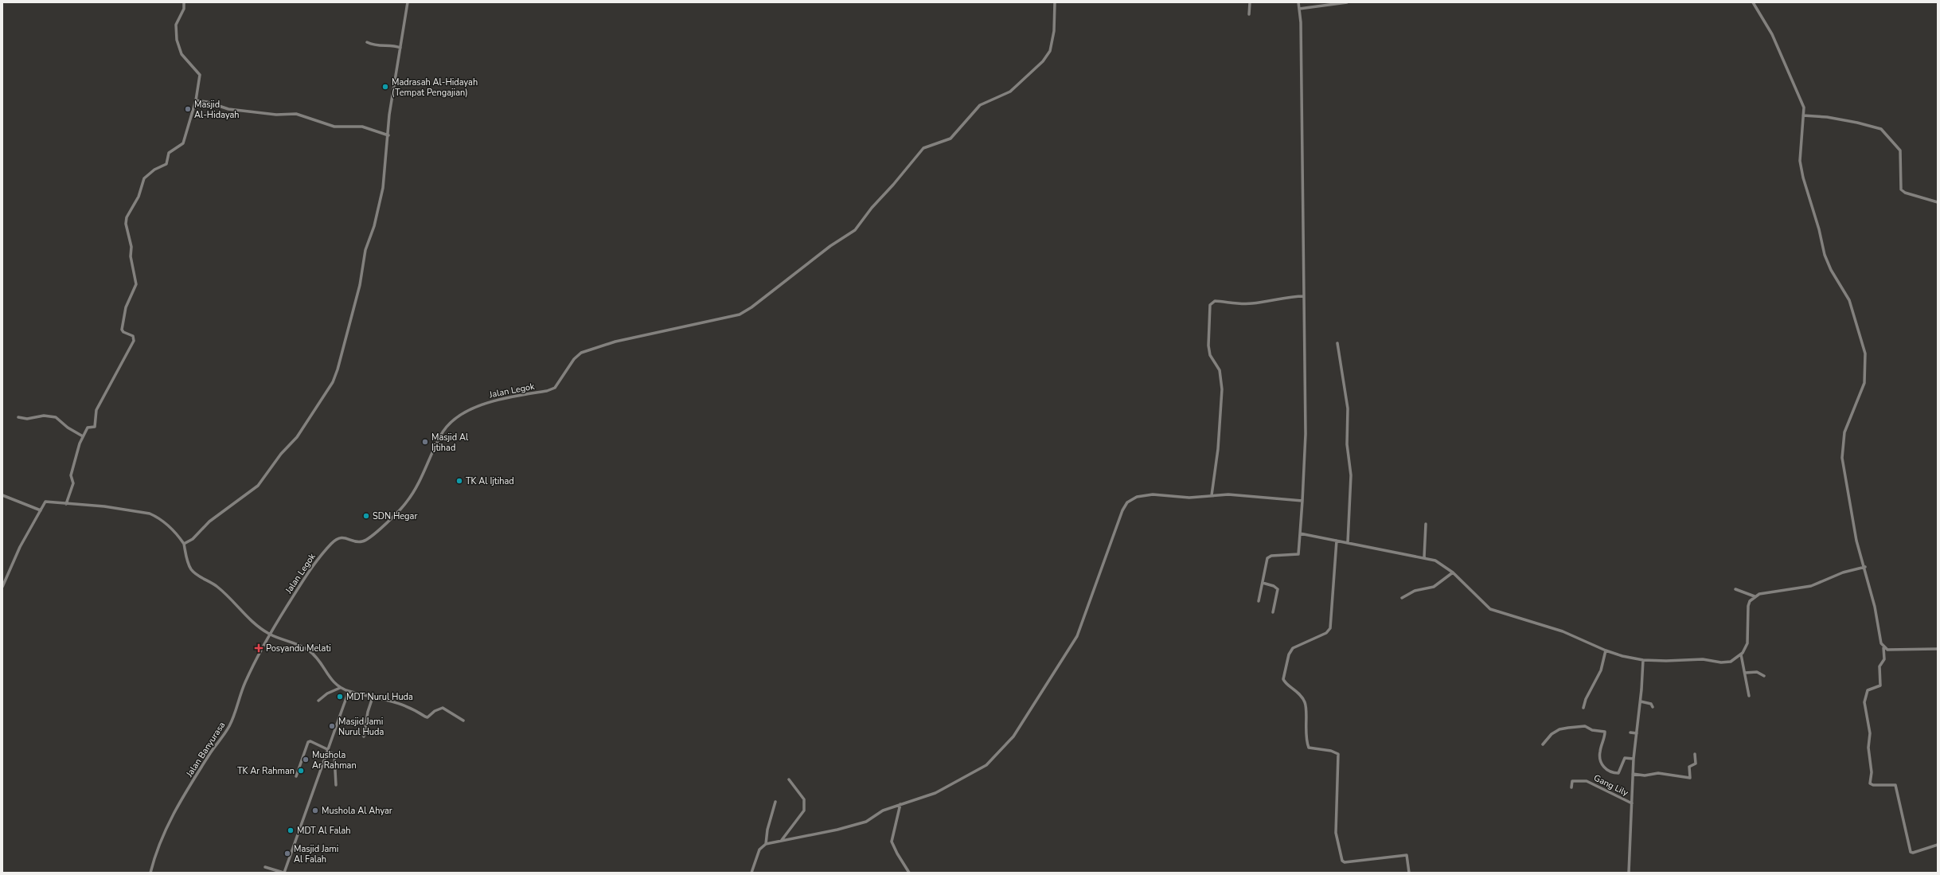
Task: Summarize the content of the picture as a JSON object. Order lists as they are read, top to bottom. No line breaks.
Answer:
{"streets":{"street":["Jalan Legok","Jalan Banyurasa","Gang Lily"]},"crossings":[["Jalan Legok","Jalan Banyurasa"]],"places":{"other":["Madrasah Al-Hidayah (Tempat Pengajian)","Masjid Al-Hidayah","Masjid Al Ijtihad","TK Al Ijtihad","SDN Hegar","MDT Nurul Huda","Masjid Jami Nurul Huda","Mushola Ar Rahman","TK Ar Rahman","Mushola Al Ahyar","MDT Al Falah","Masjid Jami Al Falah"],"health":["Posyandu Melati"]}}
